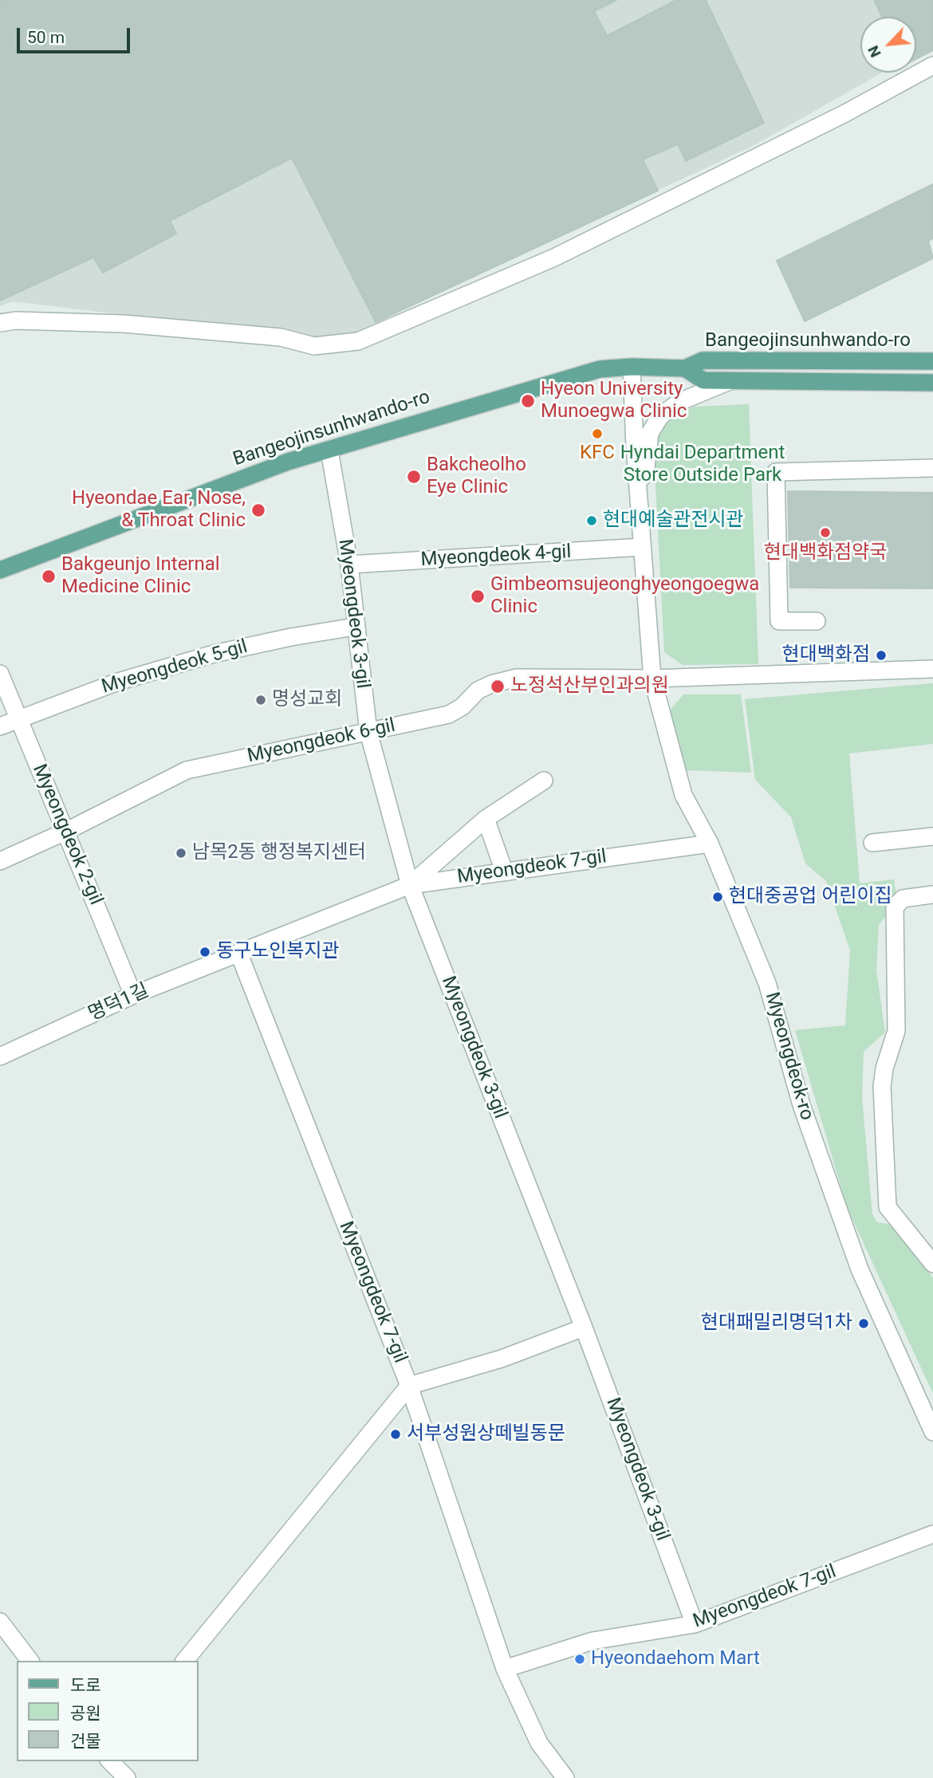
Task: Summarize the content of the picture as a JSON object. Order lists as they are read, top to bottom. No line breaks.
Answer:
{"streets":{"main road":["Bangeojinsunhwando-ro"],"street":["Myeongdeok 4-gil","Myeongdeok 3-gil","Myeongdeok 5-gil","Myeongdeok 6-gil","Myeongdeok 2-gil","Myeongdeok 7-gil","명덕1길","Myeongdeok-ro"]},"crossings":[["Bangeojinsunhwando-ro","Myeongdeok 3-gil"],["Bangeojinsunhwando-ro","Myeongdeok-ro"],["Myeongdeok 4-gil","Myeongdeok 3-gil"],["Myeongdeok 4-gil","Myeongdeok-ro"],["Myeongdeok 3-gil","Myeongdeok 5-gil"],["Myeongdeok 3-gil","Myeongdeok 6-gil"],["Myeongdeok 3-gil","Myeongdeok 7-gil"],["Myeongdeok 5-gil","Myeongdeok 2-gil"],["Myeongdeok 6-gil","Myeongdeok 2-gil"],["Myeongdeok 6-gil","Myeongdeok-ro"],["Myeongdeok 2-gil","명덕1길"],["Myeongdeok 7-gil","명덕1길"],["Myeongdeok 7-gil","Myeongdeok-ro"]],"parks":["Hyndai Department Store Outside Park"],"places":["Hyeon University Munoegwa Clinic","KFC","Bakcheolho Eye Clinic","Hyeondae Ear, Nose, & Throat Clinic","현대예술관전시관","현대백화점약국","Bakgeunjo Internal Medicine Clinic","Gimbeomsujeonghyeongoegwa Clinic","현대백화점","노정석산부인과의원","명성교회","남목2동 행정복지센터","현대중공업 어린이집","동구노인복지관","현대패밀리명덕1차","서부성원상떼빌동문","Hyeondaehom Mart"],"legend":["도로","공원","건물"],"scale_bar":"50 m","north":"bottom left"}
